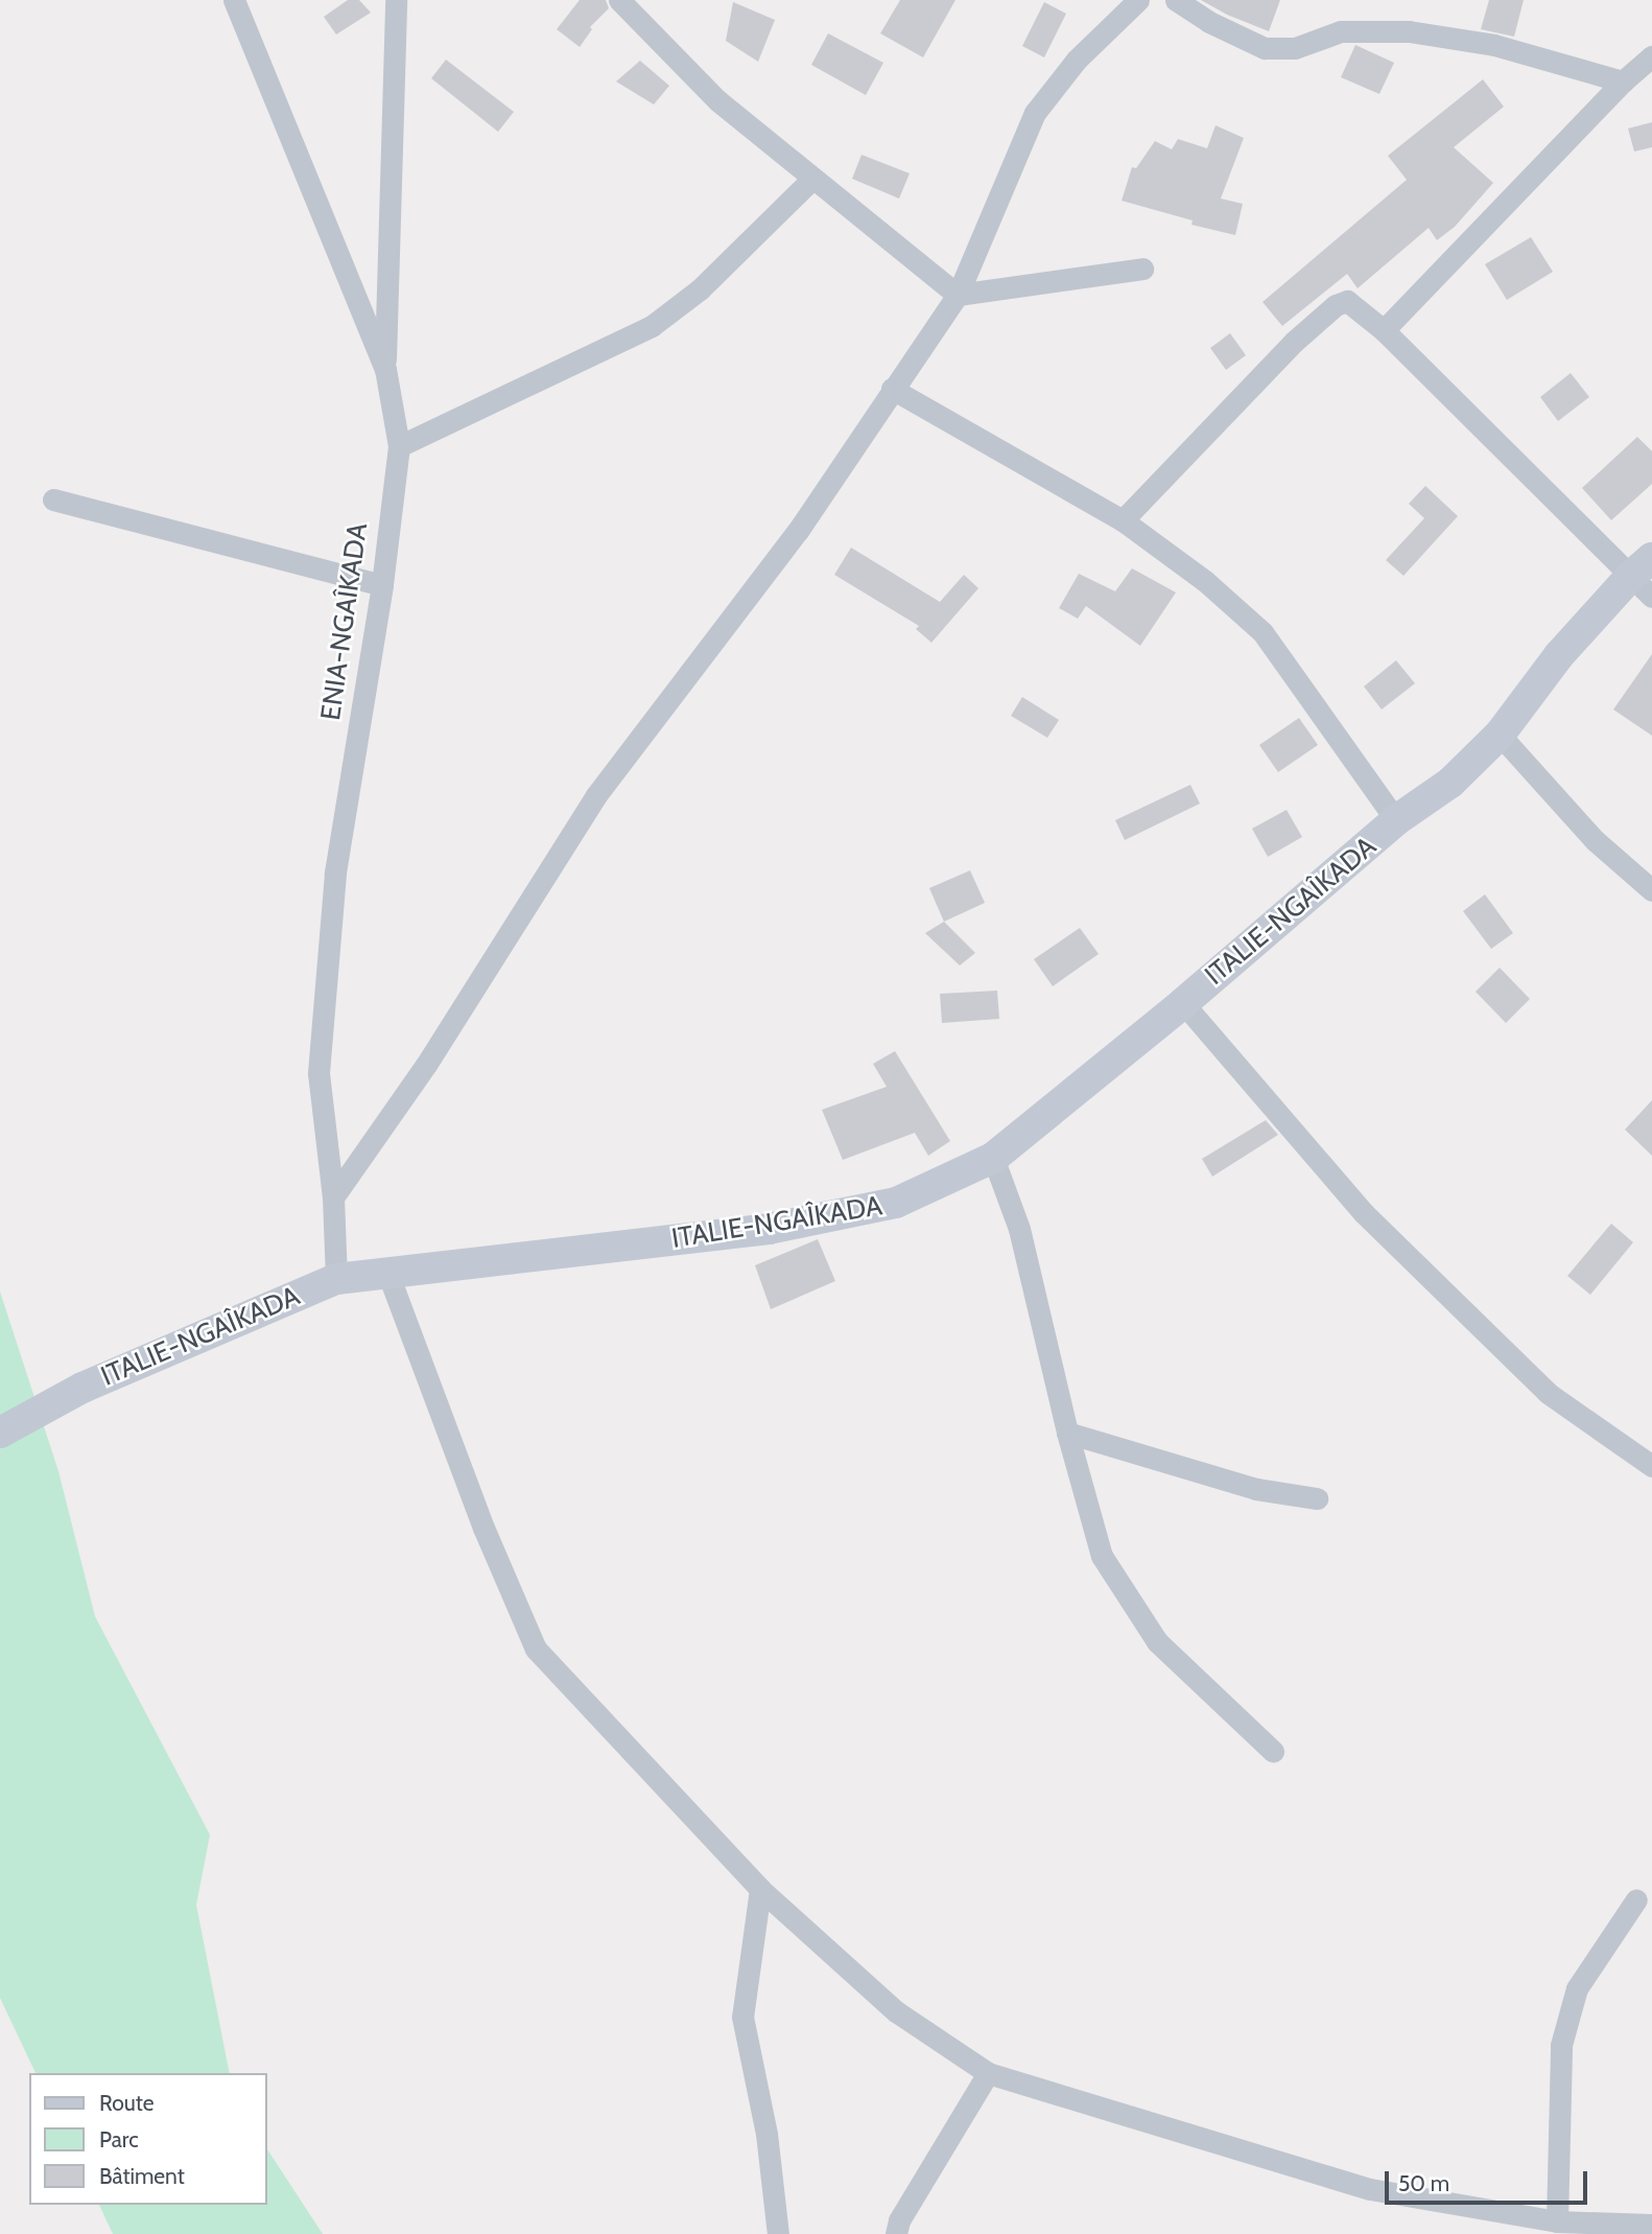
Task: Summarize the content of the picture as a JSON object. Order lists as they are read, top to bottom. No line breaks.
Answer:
{"streets":{"street":["ENIA-NGAÎKADA","ITALIE-NGAÎKADA"]},"crossings":[["ENIA-NGAÎKADA","ITALIE-NGAÎKADA"]],"legend":["Route","Parc","Bâtiment"],"scale_bar":"50 m"}
